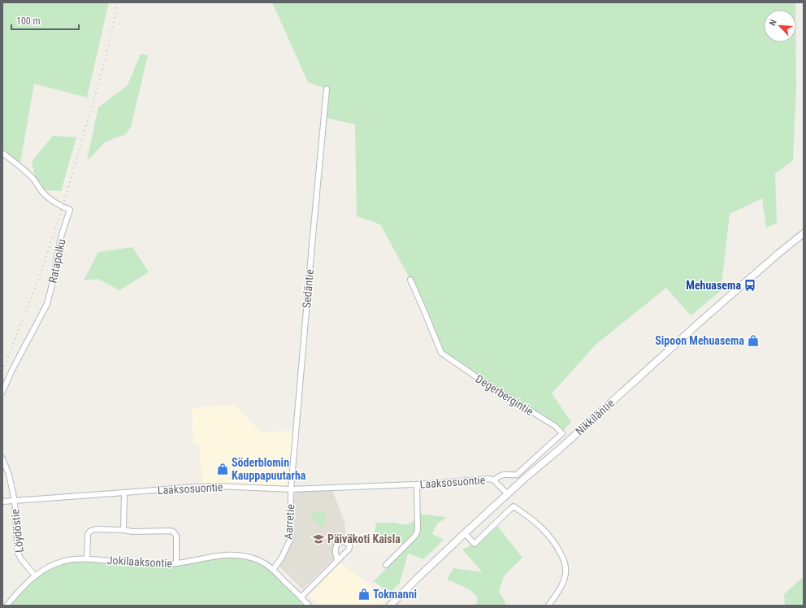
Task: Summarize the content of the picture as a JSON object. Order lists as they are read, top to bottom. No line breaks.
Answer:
{"streets":{"street":["Ratapolku","Sedäntie","Degerbergintie","Nikkiläntie","Laaksosuontie","Aarretie","Löydöstie","Jokilaaksontie"]},"crossings":[["Sedäntie","Laaksosuontie"],["Sedäntie","Aarretie"],["Degerbergintie","Laaksosuontie"],["Nikkiläntie","Laaksosuontie"],["Laaksosuontie","Aarretie"],["Laaksosuontie","Löydöstie"],["Aarretie","Jokilaaksontie"],["Löydöstie","Jokilaaksontie"]],"places":{"bus stop":["Mehuasema"],"shop":["Sipoon Mehuasema","Söderblomin Kauppapuutarha","Tokmanni"],"school or university":["Päiväkoti Kaisla"]},"scale_bar":"100 m","north":"top left"}
